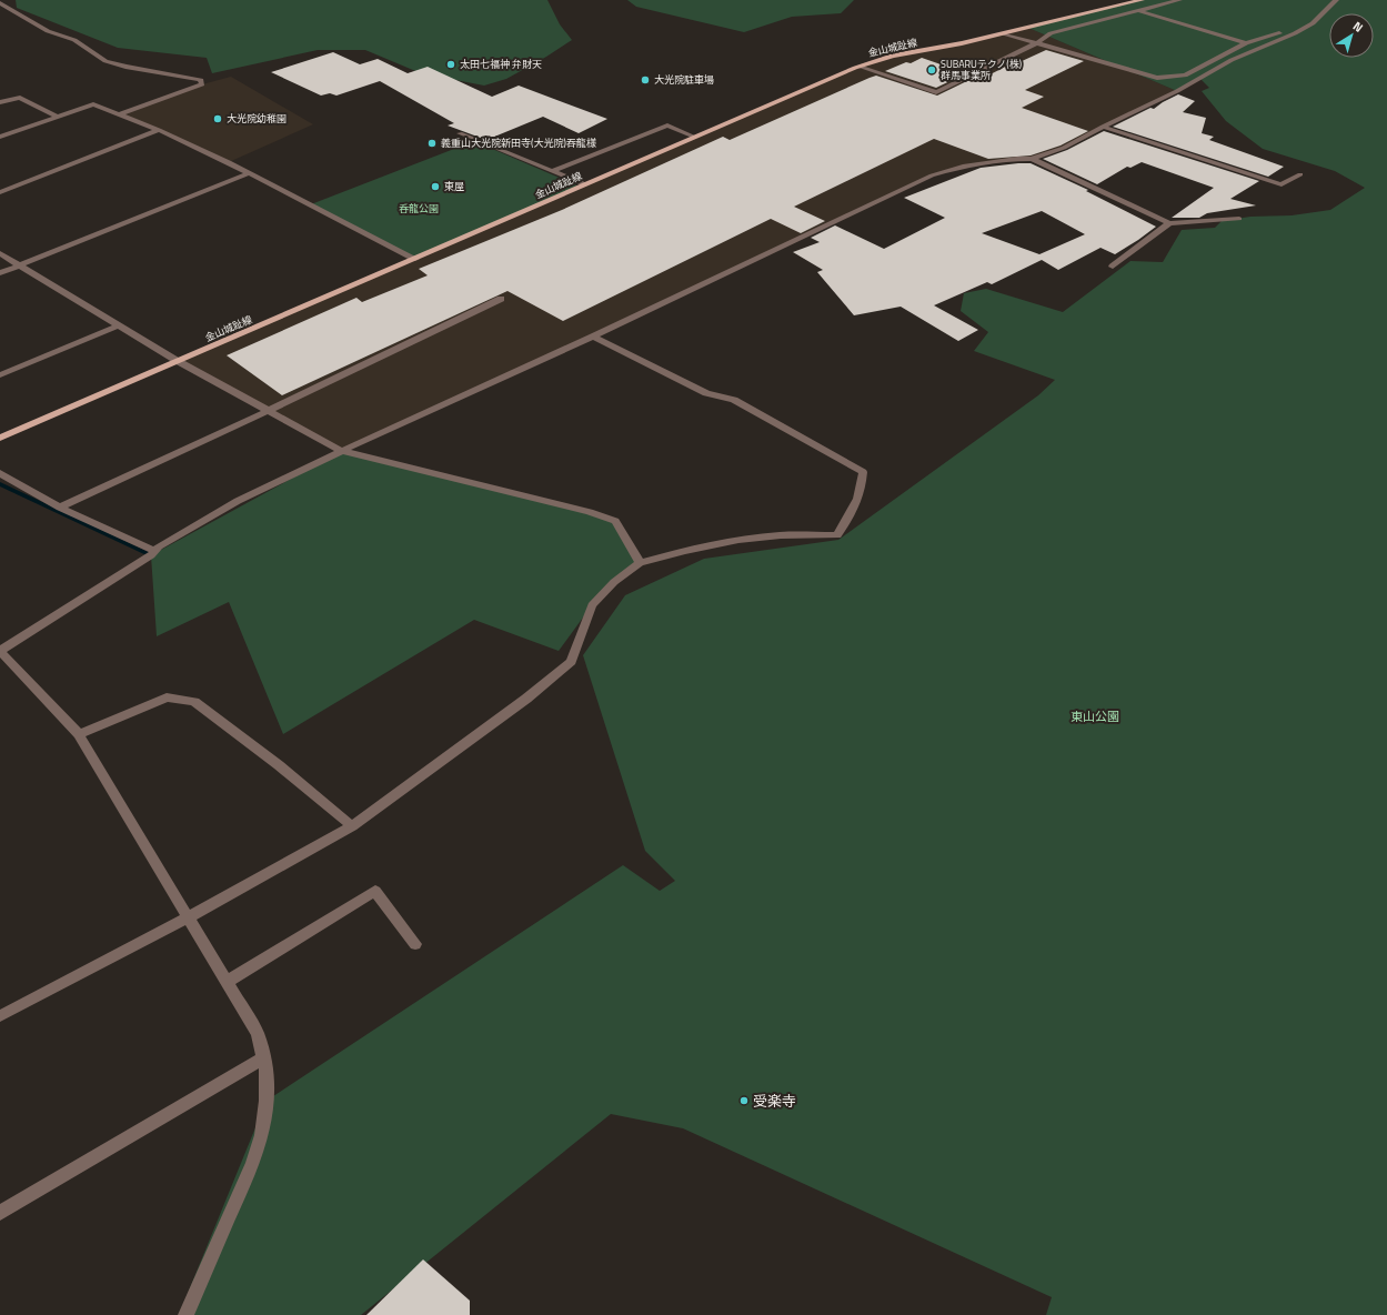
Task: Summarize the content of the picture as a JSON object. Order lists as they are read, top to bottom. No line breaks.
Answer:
{"streets":{"main road":["金山城趾線"]},"parks":["呑龍公園","東山公園"],"places":["太田七福神 弁財天","SUBARUテクノ(株) 群馬事業所","大光院駐車場","大光院幼稚園","義重山大光院新田寺(大光院)吞龍様","東屋","受楽寺"],"north":"top right"}
